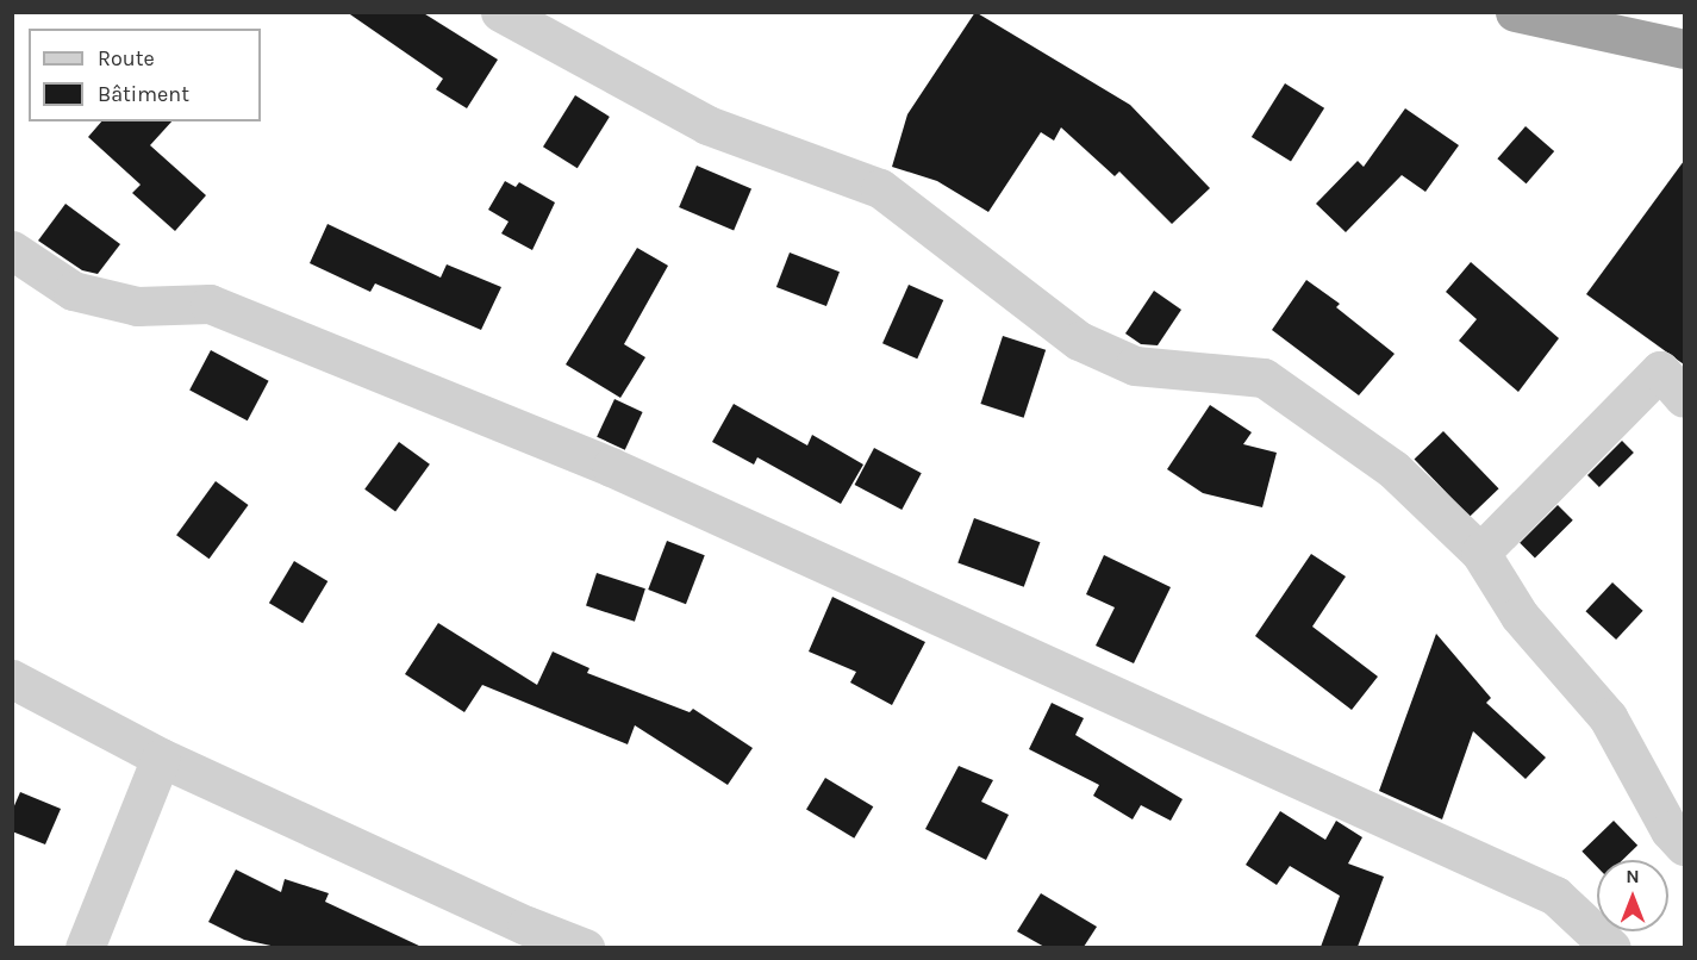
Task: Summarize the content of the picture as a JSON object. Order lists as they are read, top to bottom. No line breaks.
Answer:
{"legend":["Route","Bâtiment"],"north":"top"}
